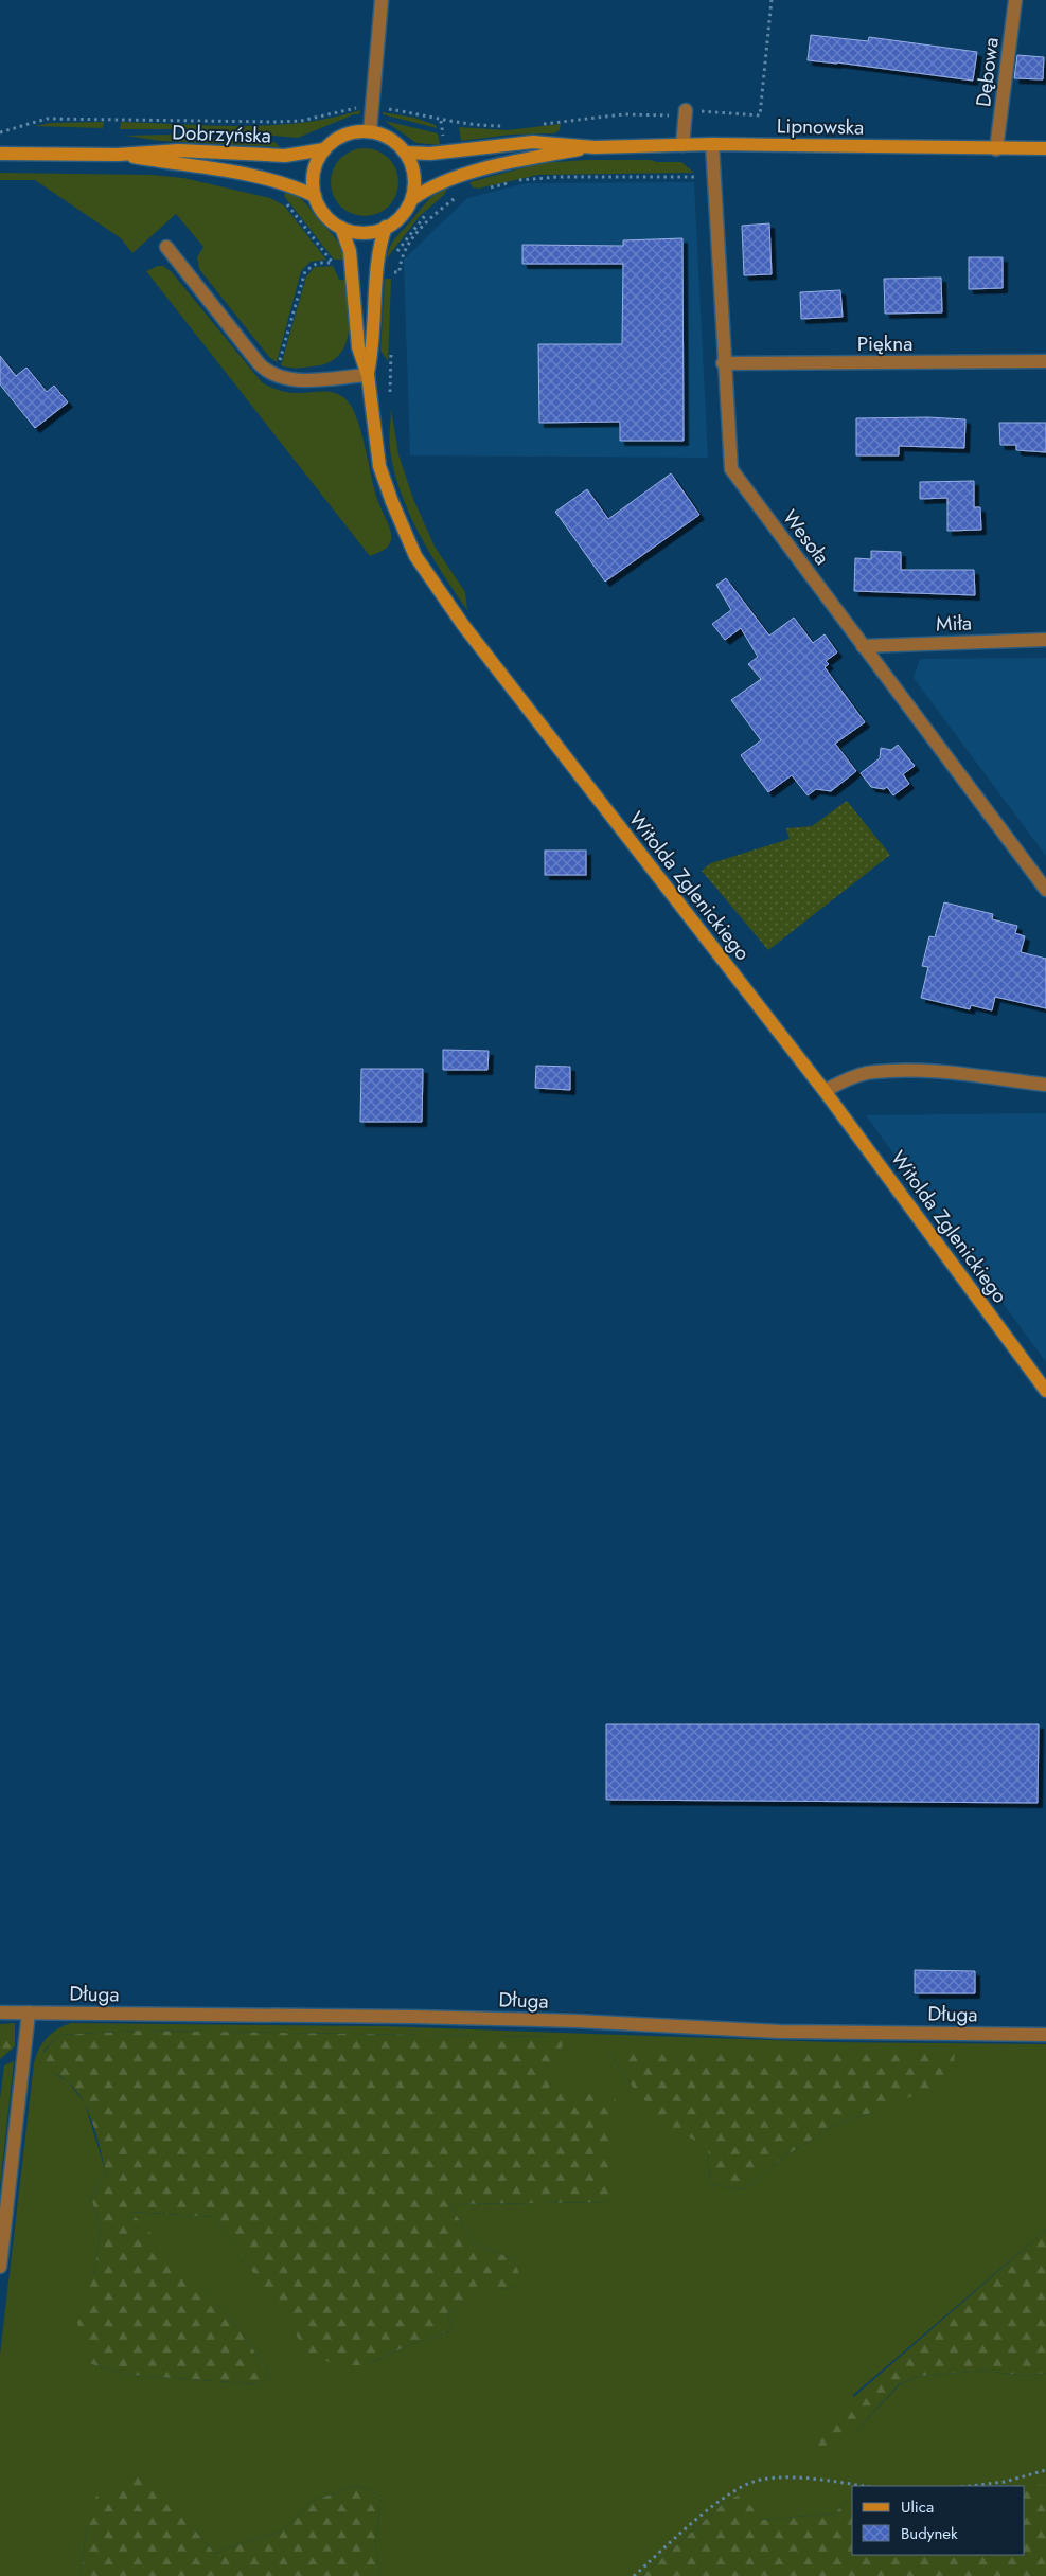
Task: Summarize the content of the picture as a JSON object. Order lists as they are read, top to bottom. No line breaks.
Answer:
{"streets":{"main road":["Lipnowska","Dobrzyńska","Witolda Zglenickiego"],"street":["Dębowa","Piękna","Wesoła","Miła","Długa"]},"crossings":[["Dębowa","Lipnowska"],["Lipnowska","Dobrzyńska"],["Lipnowska","Wesoła"],["Lipnowska","Witolda Zglenickiego"],["Dobrzyńska","Witolda Zglenickiego"],["Piękna","Wesoła"],["Wesoła","Miła"]],"legend":["Ulica","Budynek"]}
